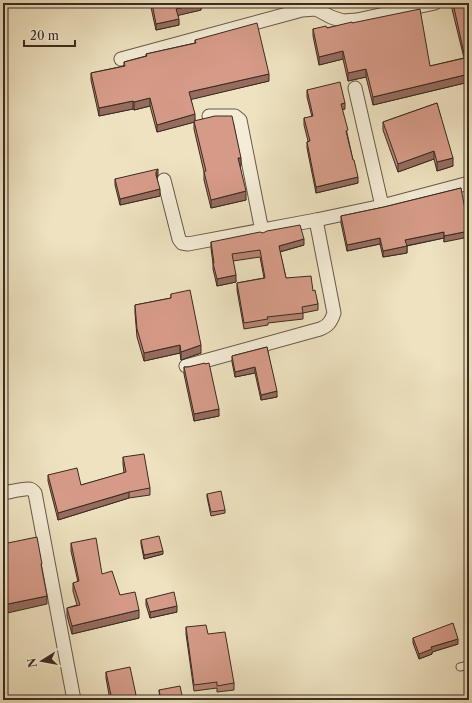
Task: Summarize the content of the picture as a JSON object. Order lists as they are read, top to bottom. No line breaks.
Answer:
{"scale_bar":"20 m","north":"left"}
